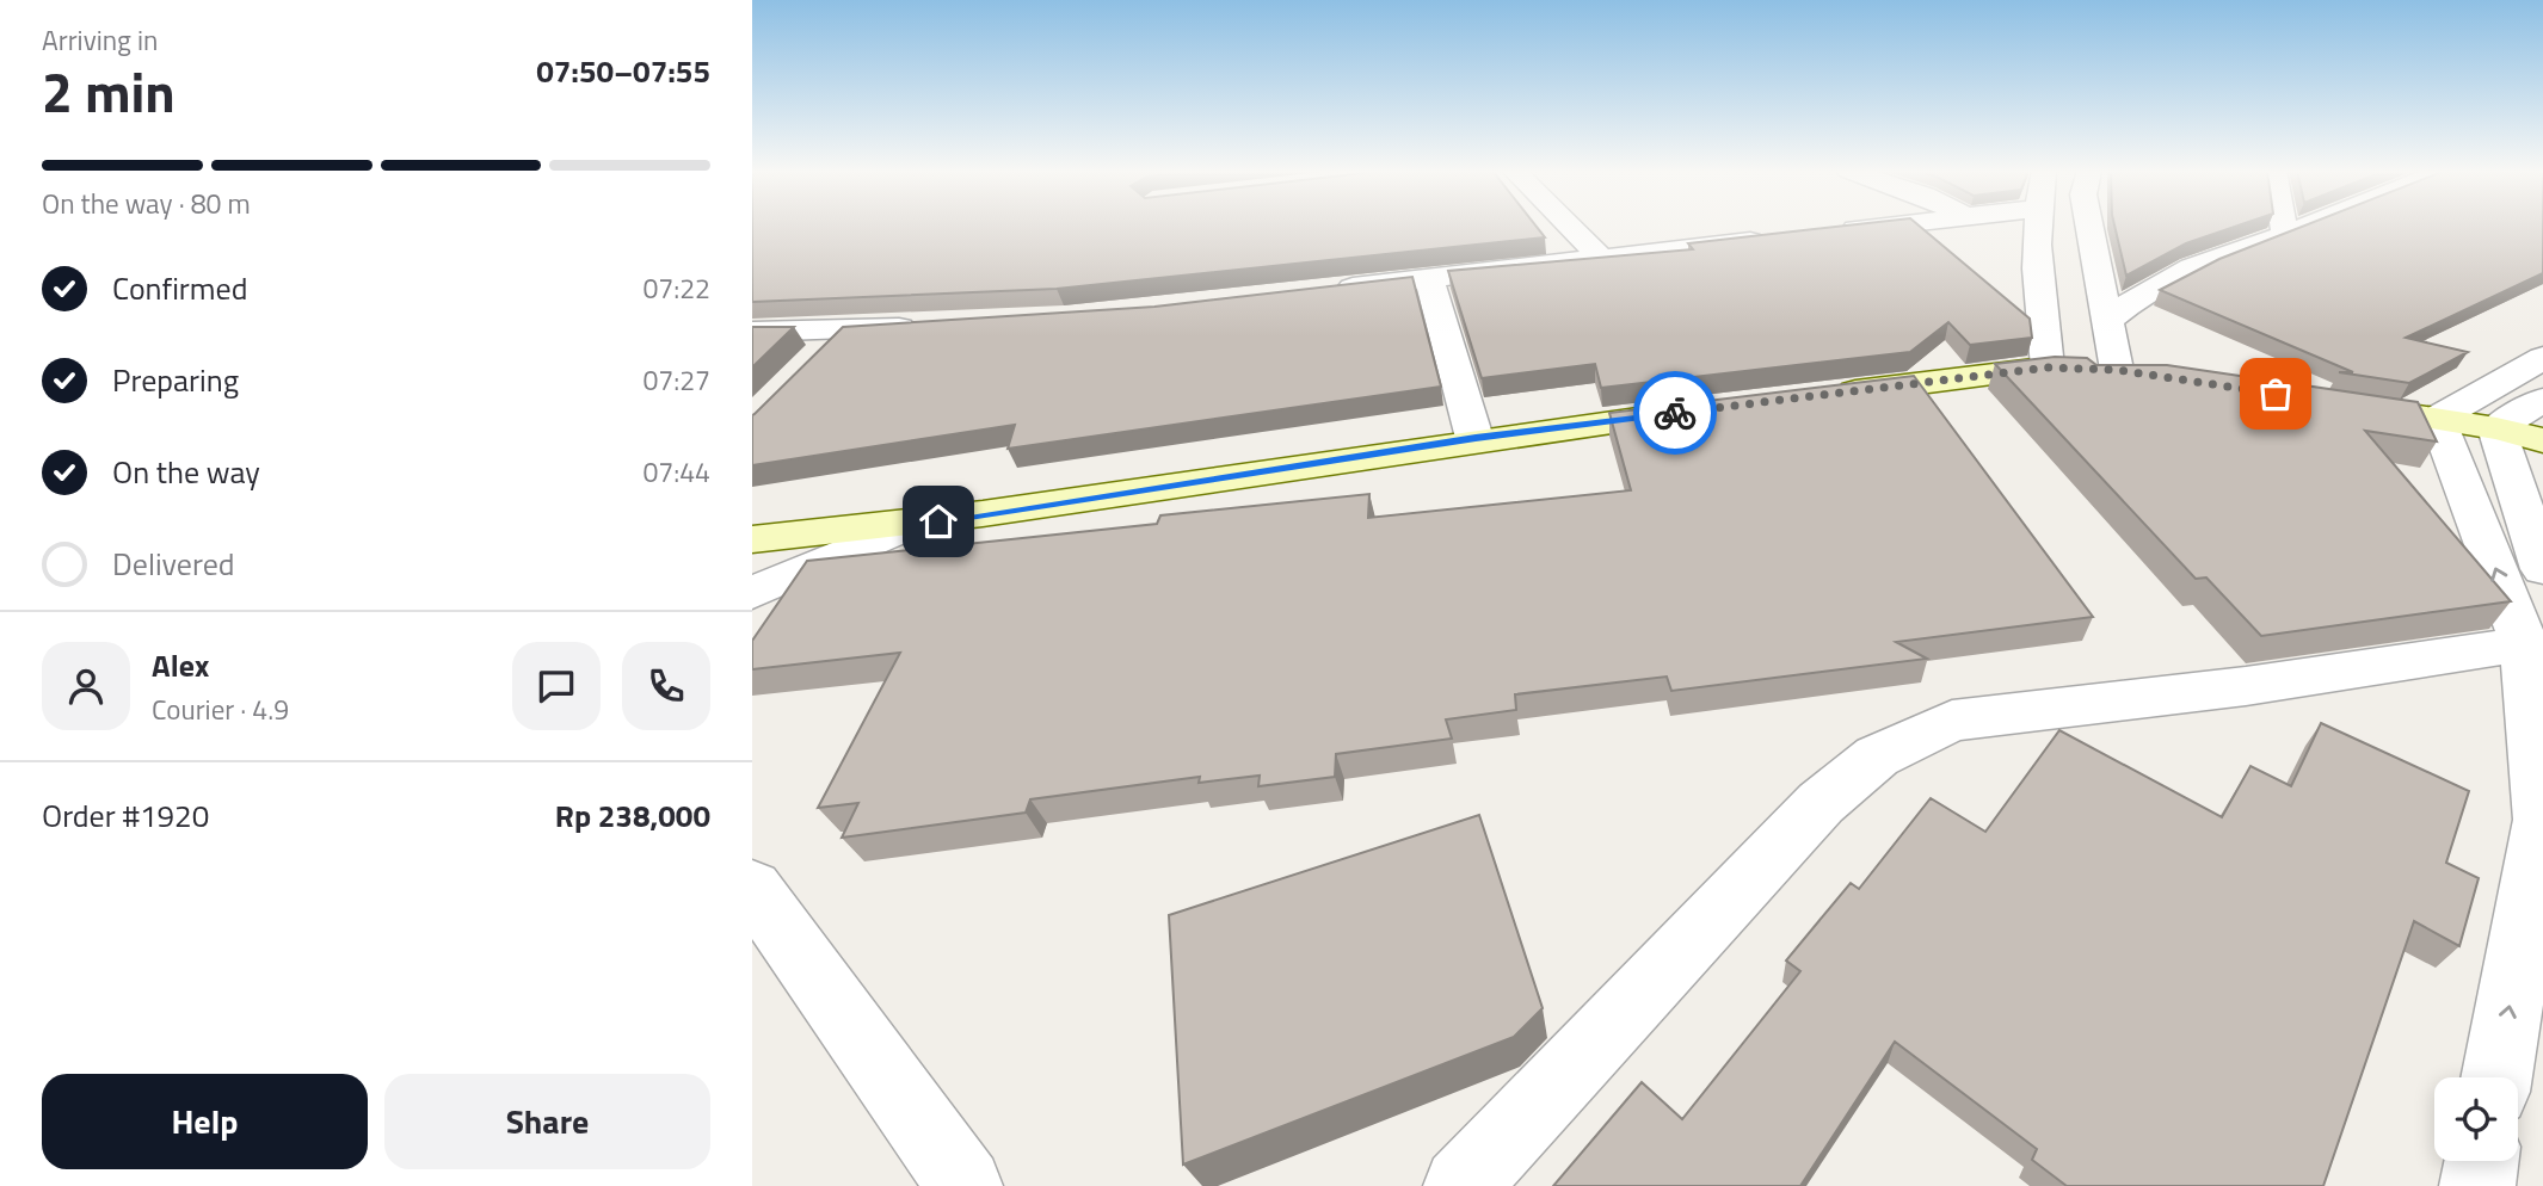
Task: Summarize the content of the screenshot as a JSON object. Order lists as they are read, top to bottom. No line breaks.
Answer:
{"page":{"heading":["2 min","Arriving in","07:50–07:55"],"panel":["Alex","Courier · 4.9","Order #1920","Rp 238,000"],"bar":"On the way · 80 m","list":[["Confirmed","07:22"],["Preparing","07:27"],["On the way","07:44"],"Delivered"],"buttons":["Help","Share"]}}
